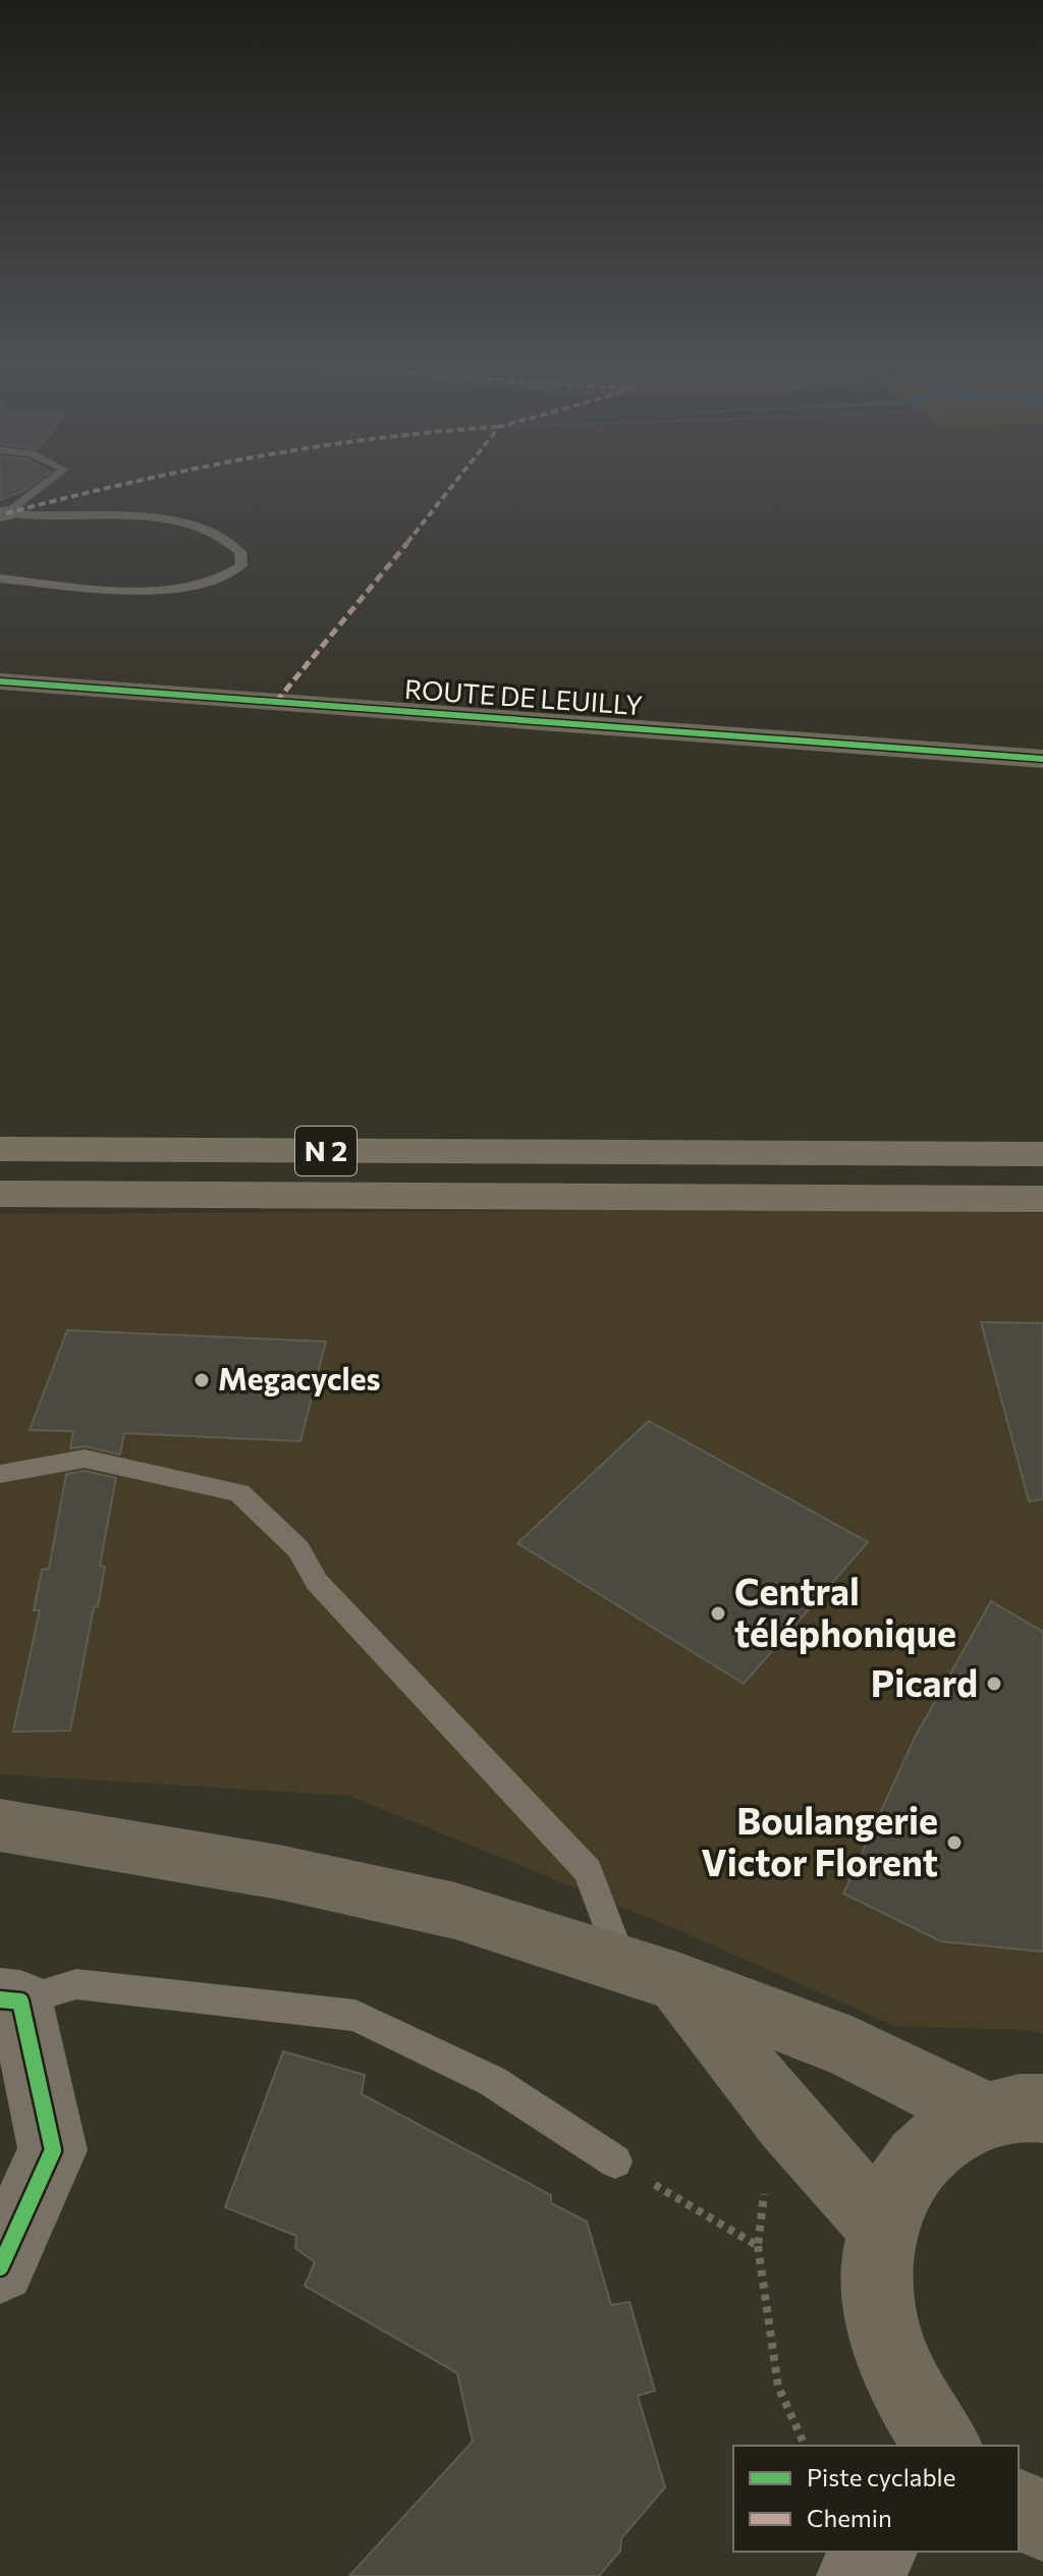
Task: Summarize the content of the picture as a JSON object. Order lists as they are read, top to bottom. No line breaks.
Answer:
{"streets":{"main road":["ROUTE DE LEUILLY","N 2"]},"places":["Megacycles","Central téléphonique","Picard","Boulangerie Victor Florent"],"legend":["Piste cyclable","Chemin"]}
